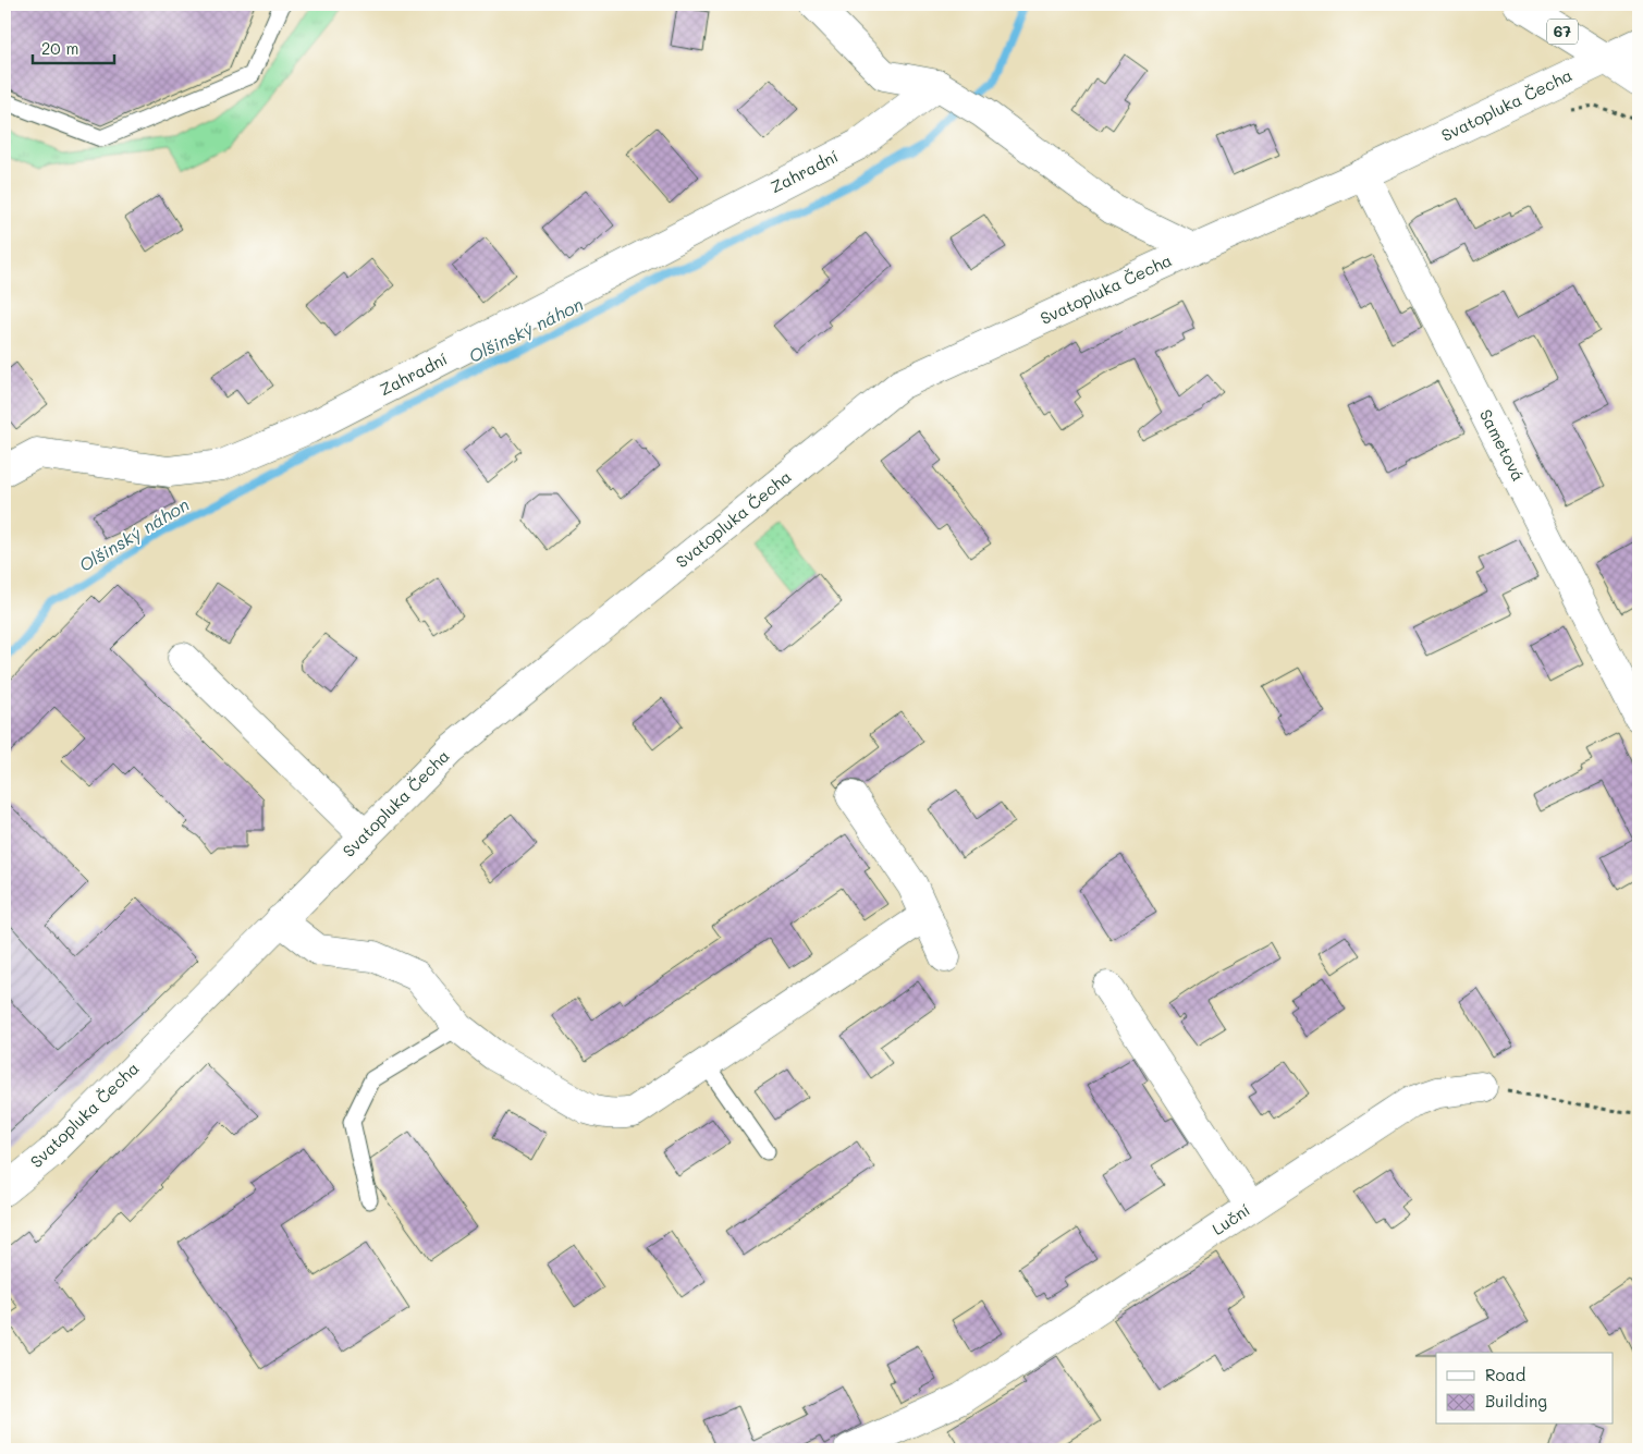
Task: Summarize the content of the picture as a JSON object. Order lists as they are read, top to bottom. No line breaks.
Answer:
{"streets":{"street":["67","Svatopluka Čecha","Zahradní","Sametová","Luční"]},"crossings":[["67","Svatopluka Čecha"],["Svatopluka Čecha","Sametová"]],"water":["Olšinský náhon"],"legend":["Road","Building"],"scale_bar":"20 m"}
